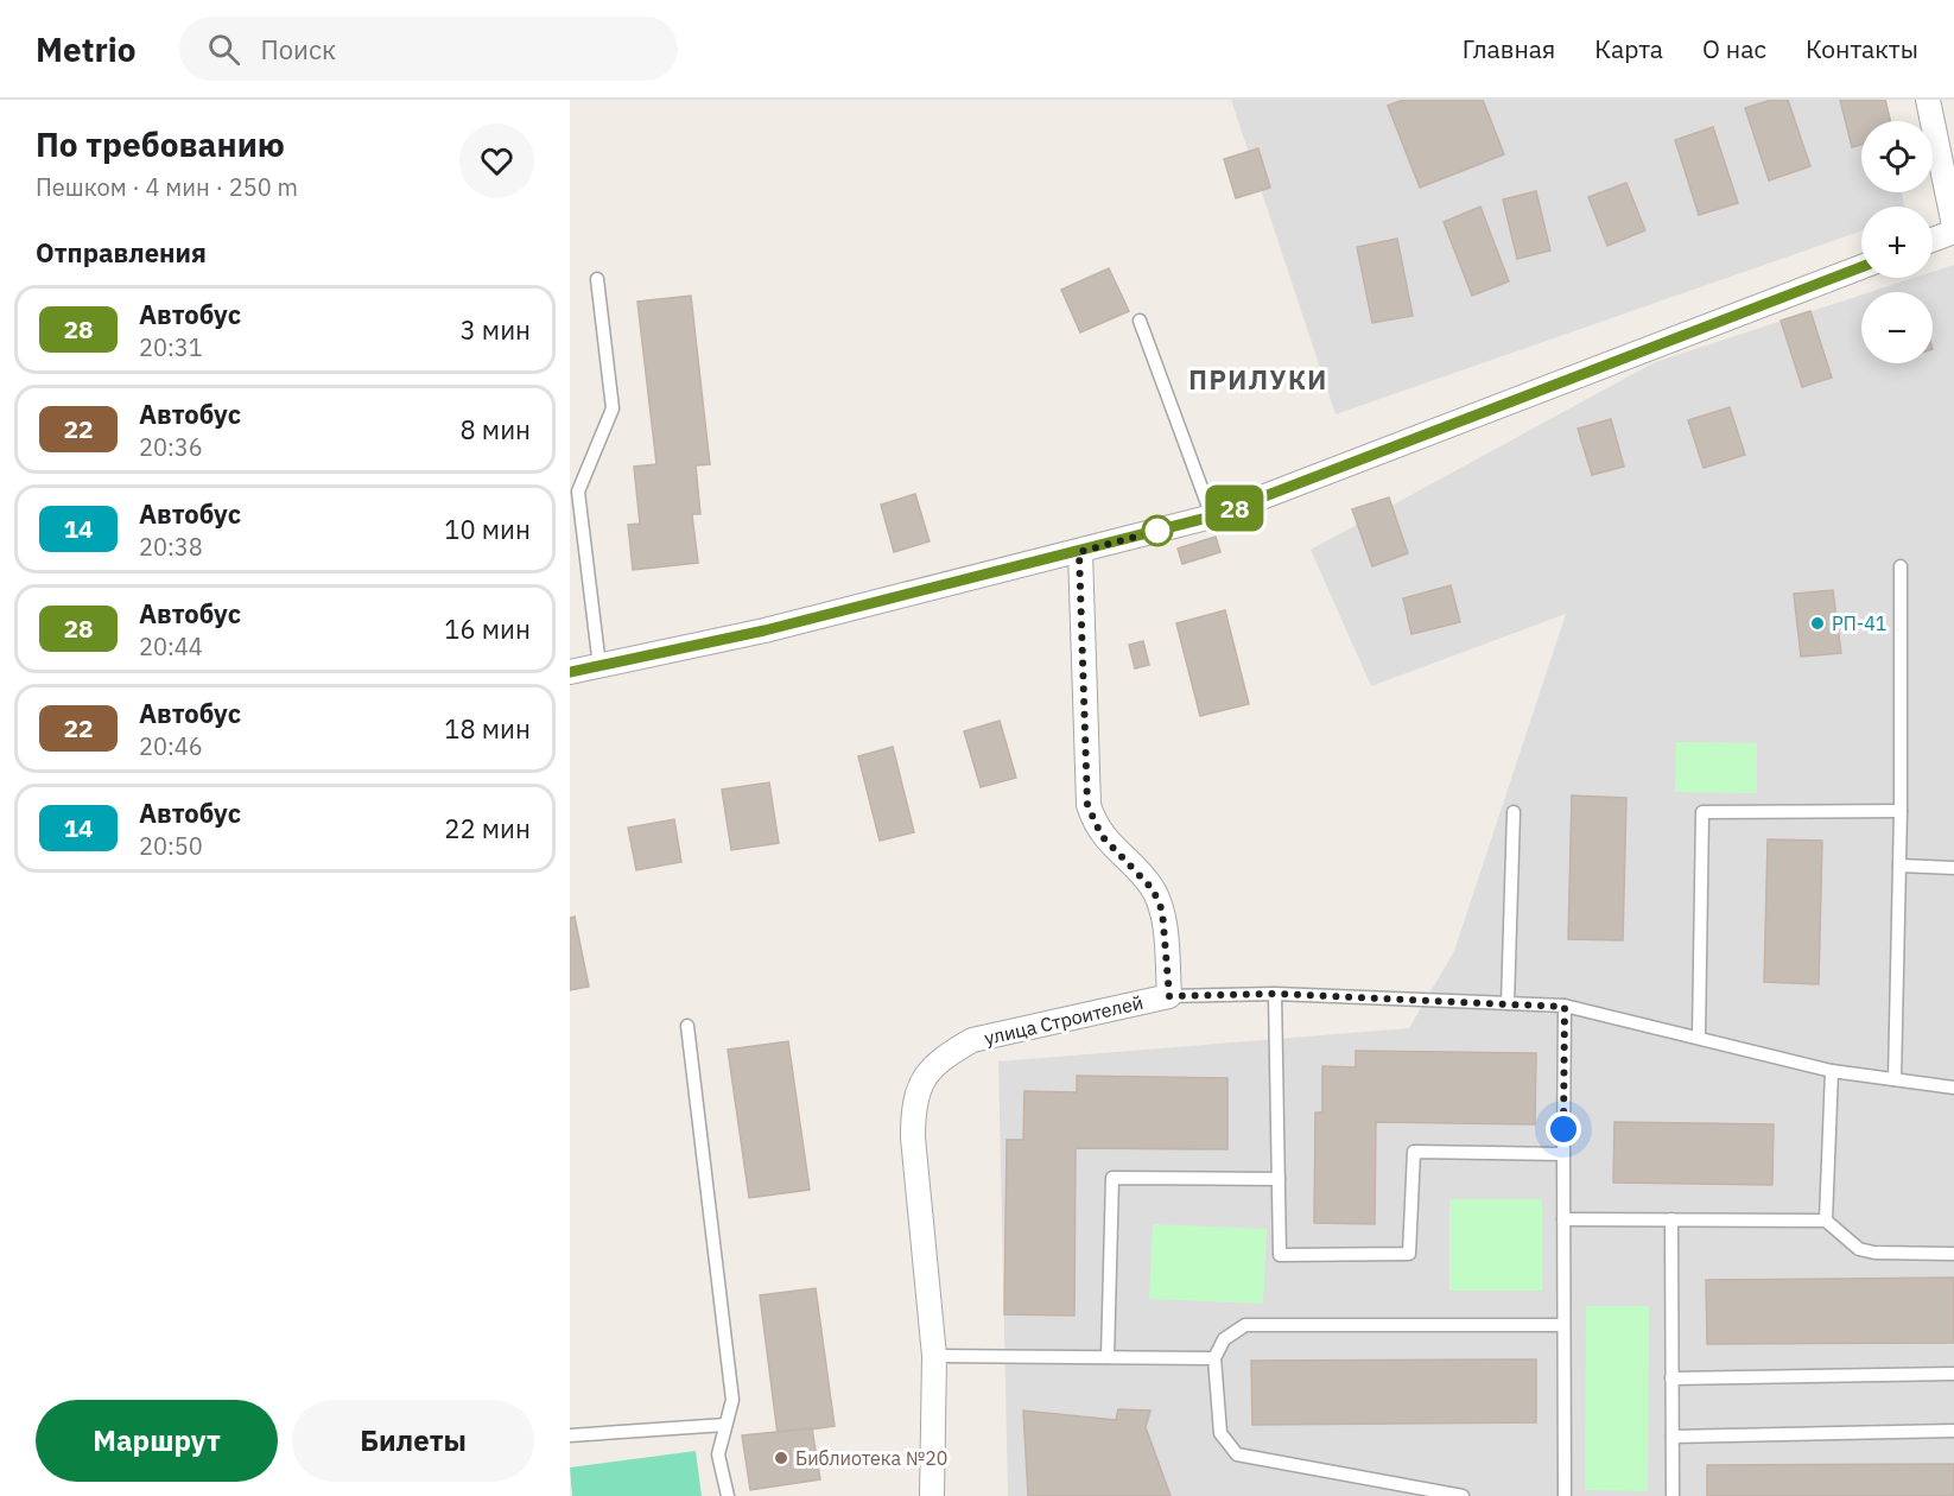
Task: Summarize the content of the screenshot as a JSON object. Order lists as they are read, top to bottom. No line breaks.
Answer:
{"streets":{"street":["улица Строителей"]},"districts":["ПРИЛУКИ"],"places":["РП-41","Библиотека №20"],"lines":["bus line 28"],"page":{"header":"Metrio","search":"Поиск","nav":["Главная","Карта","О нас","Контакты"],"heading":[["По требованию","Пешком · 4 мин · 250 m"],"Отправления"],"on_map":"28","map_buttons":["+","−"],"list":[{"mark":"28","name":"Автобус","note":"20:31","value":"3 мин"},{"mark":"22","name":"Автобус","note":"20:36","value":"8 мин"},{"mark":"14","name":"Автобус","note":"20:38","value":"10 мин"},{"mark":"28","name":"Автобус","note":"20:44","value":"16 мин"},{"mark":"22","name":"Автобус","note":"20:46","value":"18 мин"},{"mark":"14","name":"Автобус","note":"20:50","value":"22 мин"}],"buttons":["Маршрут","Билеты"]}}
